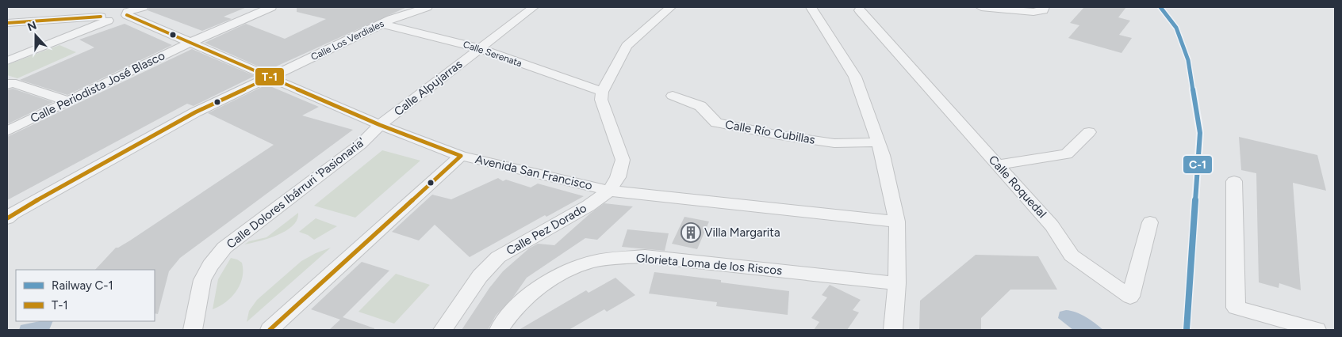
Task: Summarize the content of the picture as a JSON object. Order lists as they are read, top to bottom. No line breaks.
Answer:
{"streets":{"street":["Calle Los Verdiales","Calle Serenata","Calle Periodista José Blasco","Calle Alpujarras","Calle Río Cubillas","Avenida San Francisco","Calle Roquedal","Calle Dolores Ibárruri 'Pasionaria'","Calle Pez Dorado","Glorieta Loma de los Riscos"]},"crossings":[["Calle Los Verdiales","Calle Serenata"],["Calle Los Verdiales","Avenida San Francisco"],["Calle Serenata","Calle Alpujarras"],["Calle Serenata","Calle Pez Dorado"],["Calle Periodista José Blasco","Avenida San Francisco"],["Calle Alpujarras","Avenida San Francisco"],["Calle Alpujarras","Calle Dolores Ibárruri 'Pasionaria'"],["Avenida San Francisco","Calle Dolores Ibárruri 'Pasionaria'"],["Avenida San Francisco","Calle Pez Dorado"]],"places":{"building":["Villa Margarita"]},"lines":["rail line C-1","transit line T-1"],"legend":["Railway C-1","T-1"],"north":"top"}
